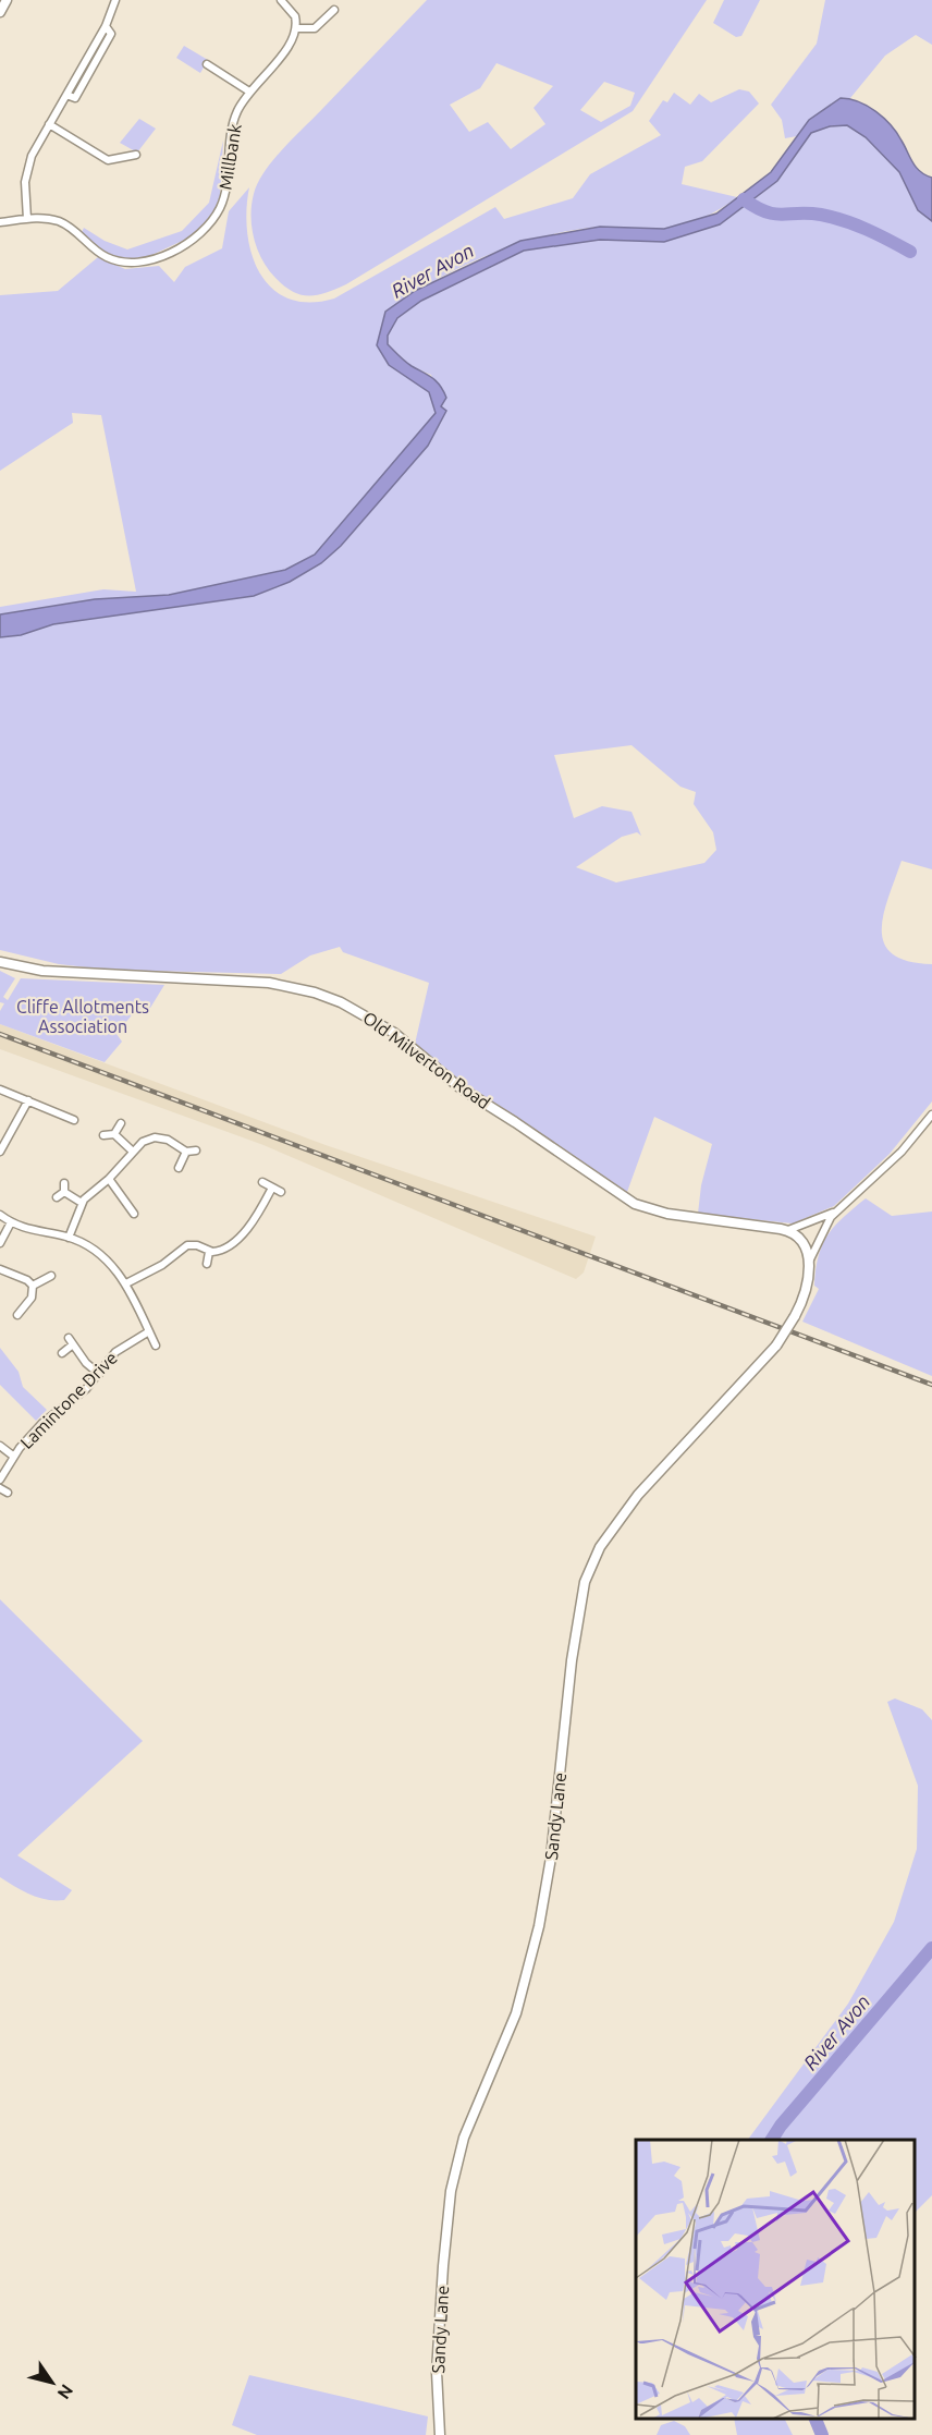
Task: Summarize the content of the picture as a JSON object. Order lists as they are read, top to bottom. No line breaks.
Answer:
{"streets":{"street":["Millbank","Old Milverton Road","Lamintone Drive","Sandy Lane"]},"water":["River Avon"],"parks":["Cliffe Allotments Association"],"north":"bottom right"}
